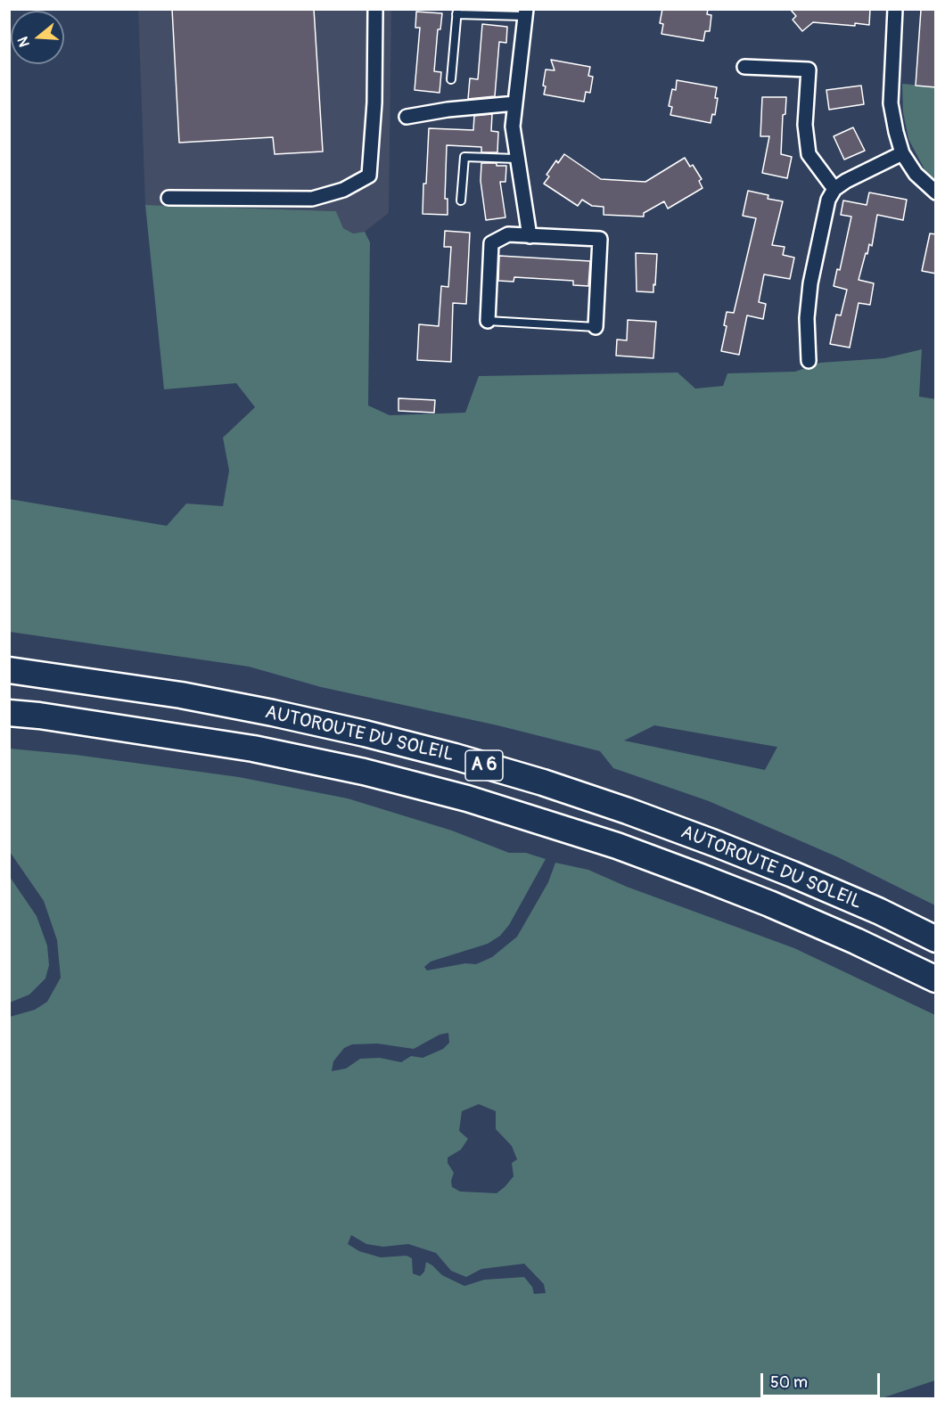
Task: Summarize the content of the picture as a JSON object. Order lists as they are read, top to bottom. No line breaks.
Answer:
{"streets":{"highway":["AUTOROUTE DU SOLEIL","A 6"]},"scale_bar":"50 m","north":"left"}
